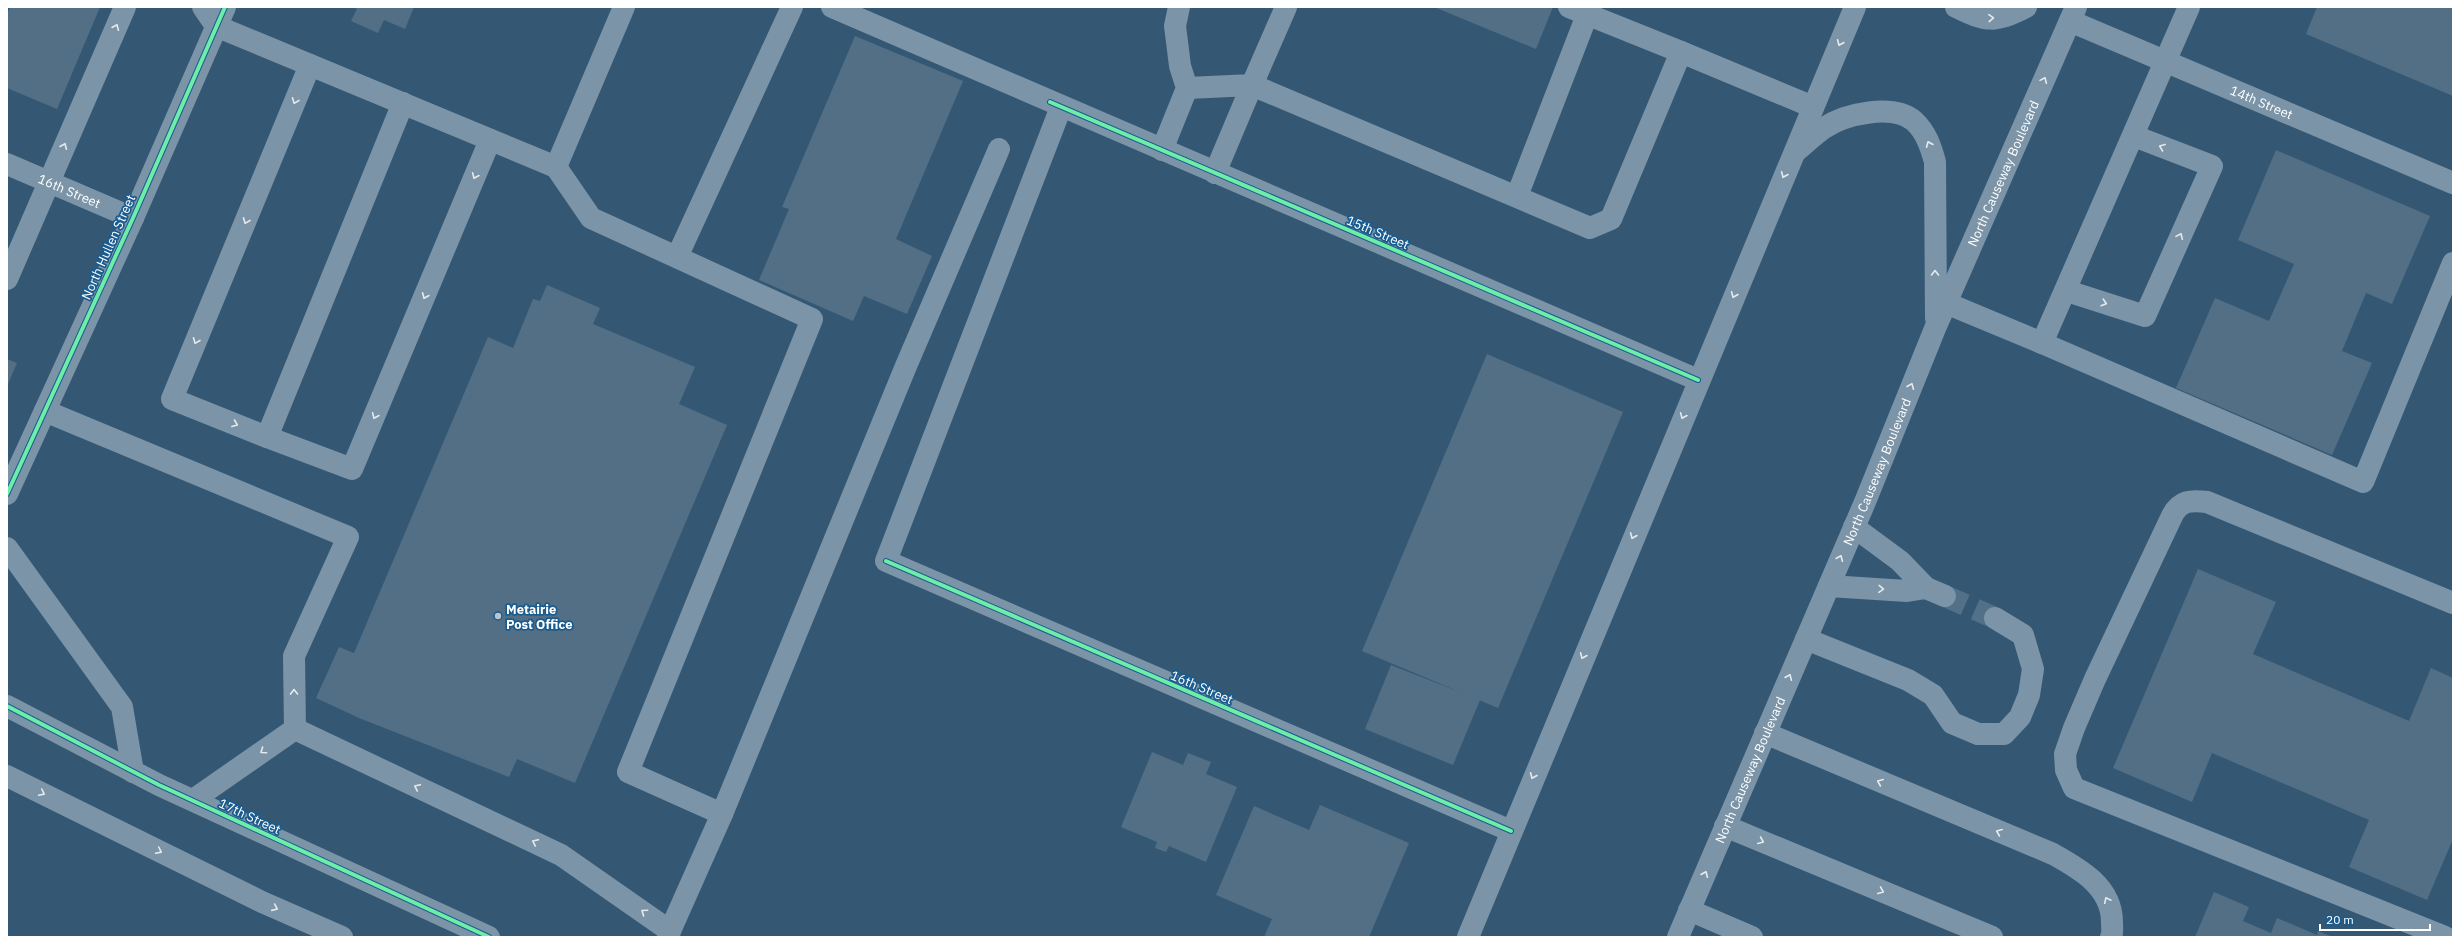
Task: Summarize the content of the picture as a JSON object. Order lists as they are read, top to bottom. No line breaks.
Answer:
{"streets":{"highway":["North Causeway Boulevard"],"street":["14th Street","16th Street","15th Street","North Hullen Street","17th Street"]},"crossings":[["14th Street","North Causeway Boulevard"],["16th Street","15th Street"],["16th Street","North Hullen Street"]],"one_way":["North Causeway Boulevard"],"places":["Metairie Post Office"],"scale_bar":"20 m"}
